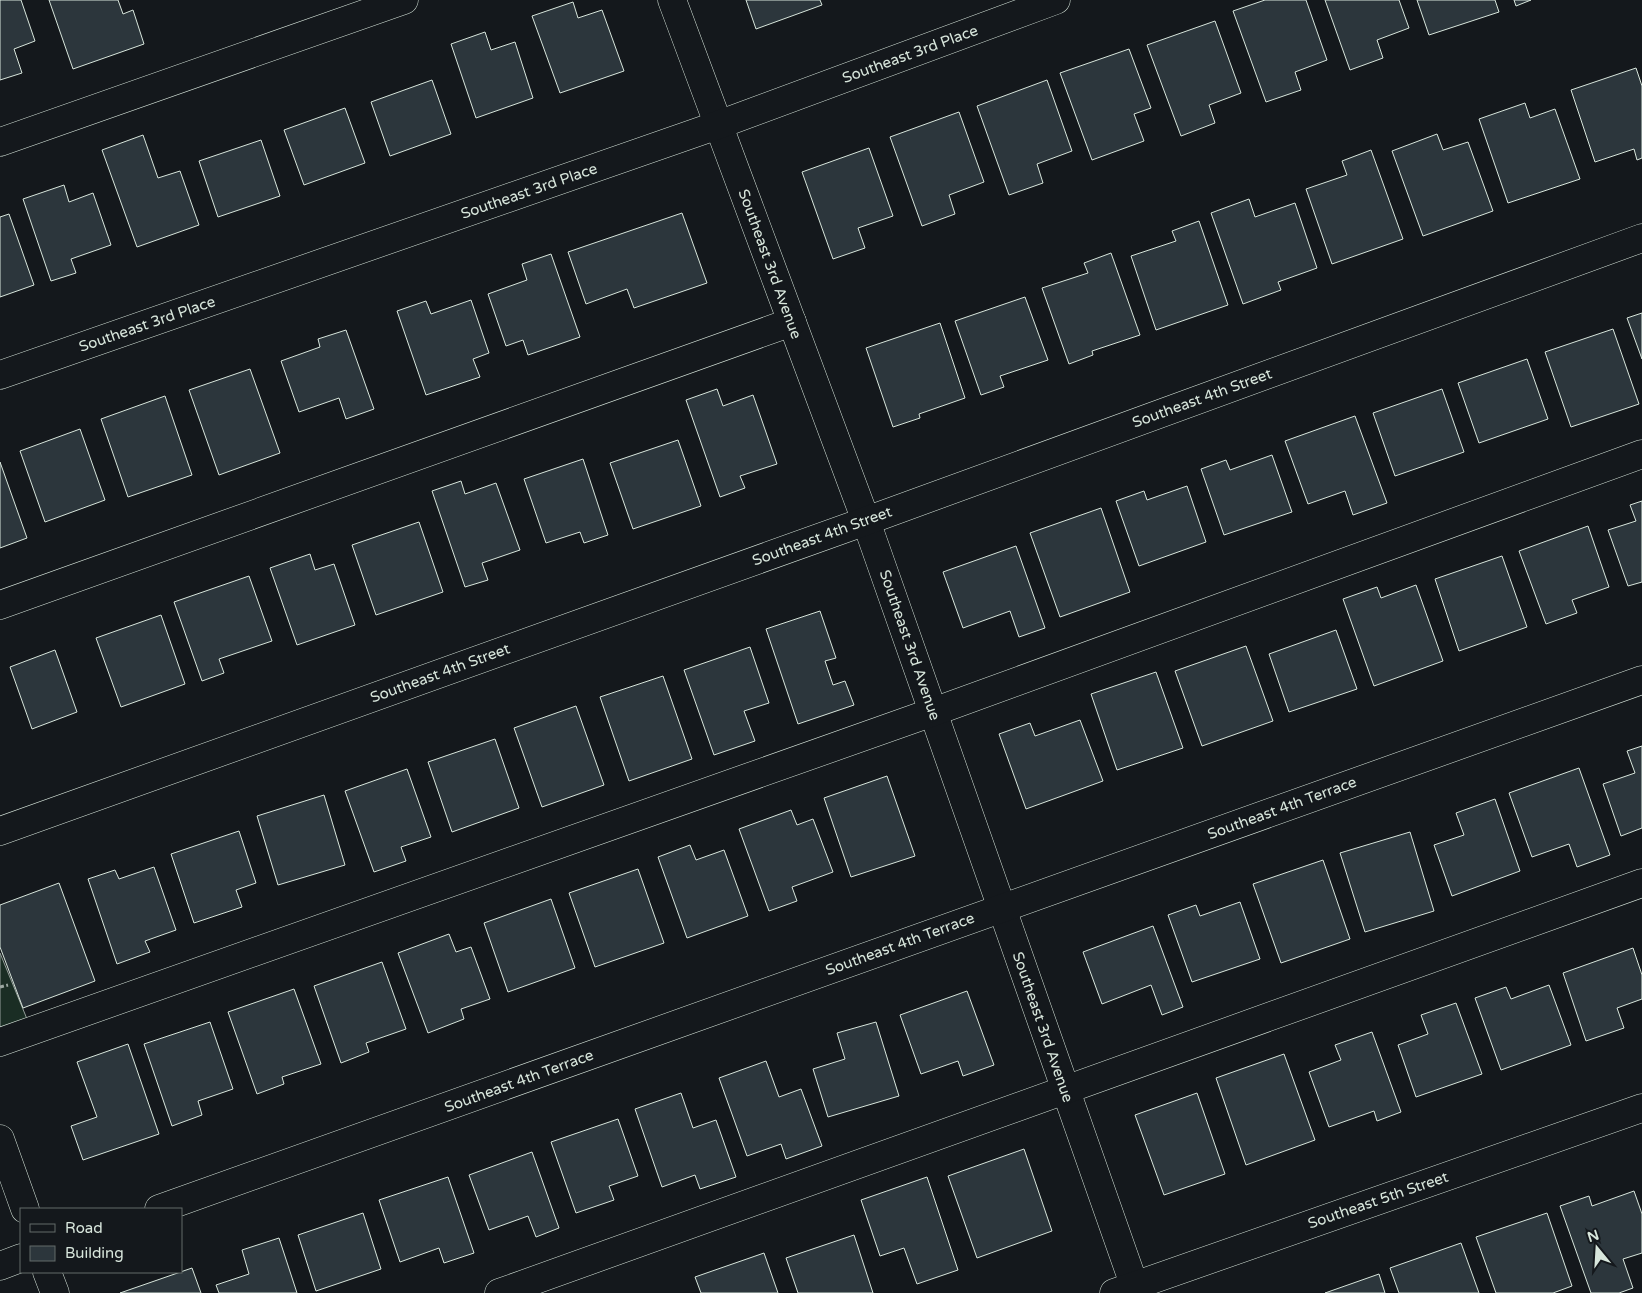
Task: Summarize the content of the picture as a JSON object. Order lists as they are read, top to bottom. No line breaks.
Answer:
{"streets":{"street":["Southeast 3rd Place","Southeast 3rd Avenue","Southeast 4th Street","Southeast 4th Terrace","Southeast 5th Street"]},"crossings":[["Southeast 3rd Place","Southeast 3rd Avenue"],["Southeast 3rd Avenue","Southeast 4th Street"],["Southeast 3rd Avenue","Southeast 4th Terrace"],["Southeast 3rd Avenue","Southeast 5th Street"]],"legend":["Road","Building"],"north":"top"}
